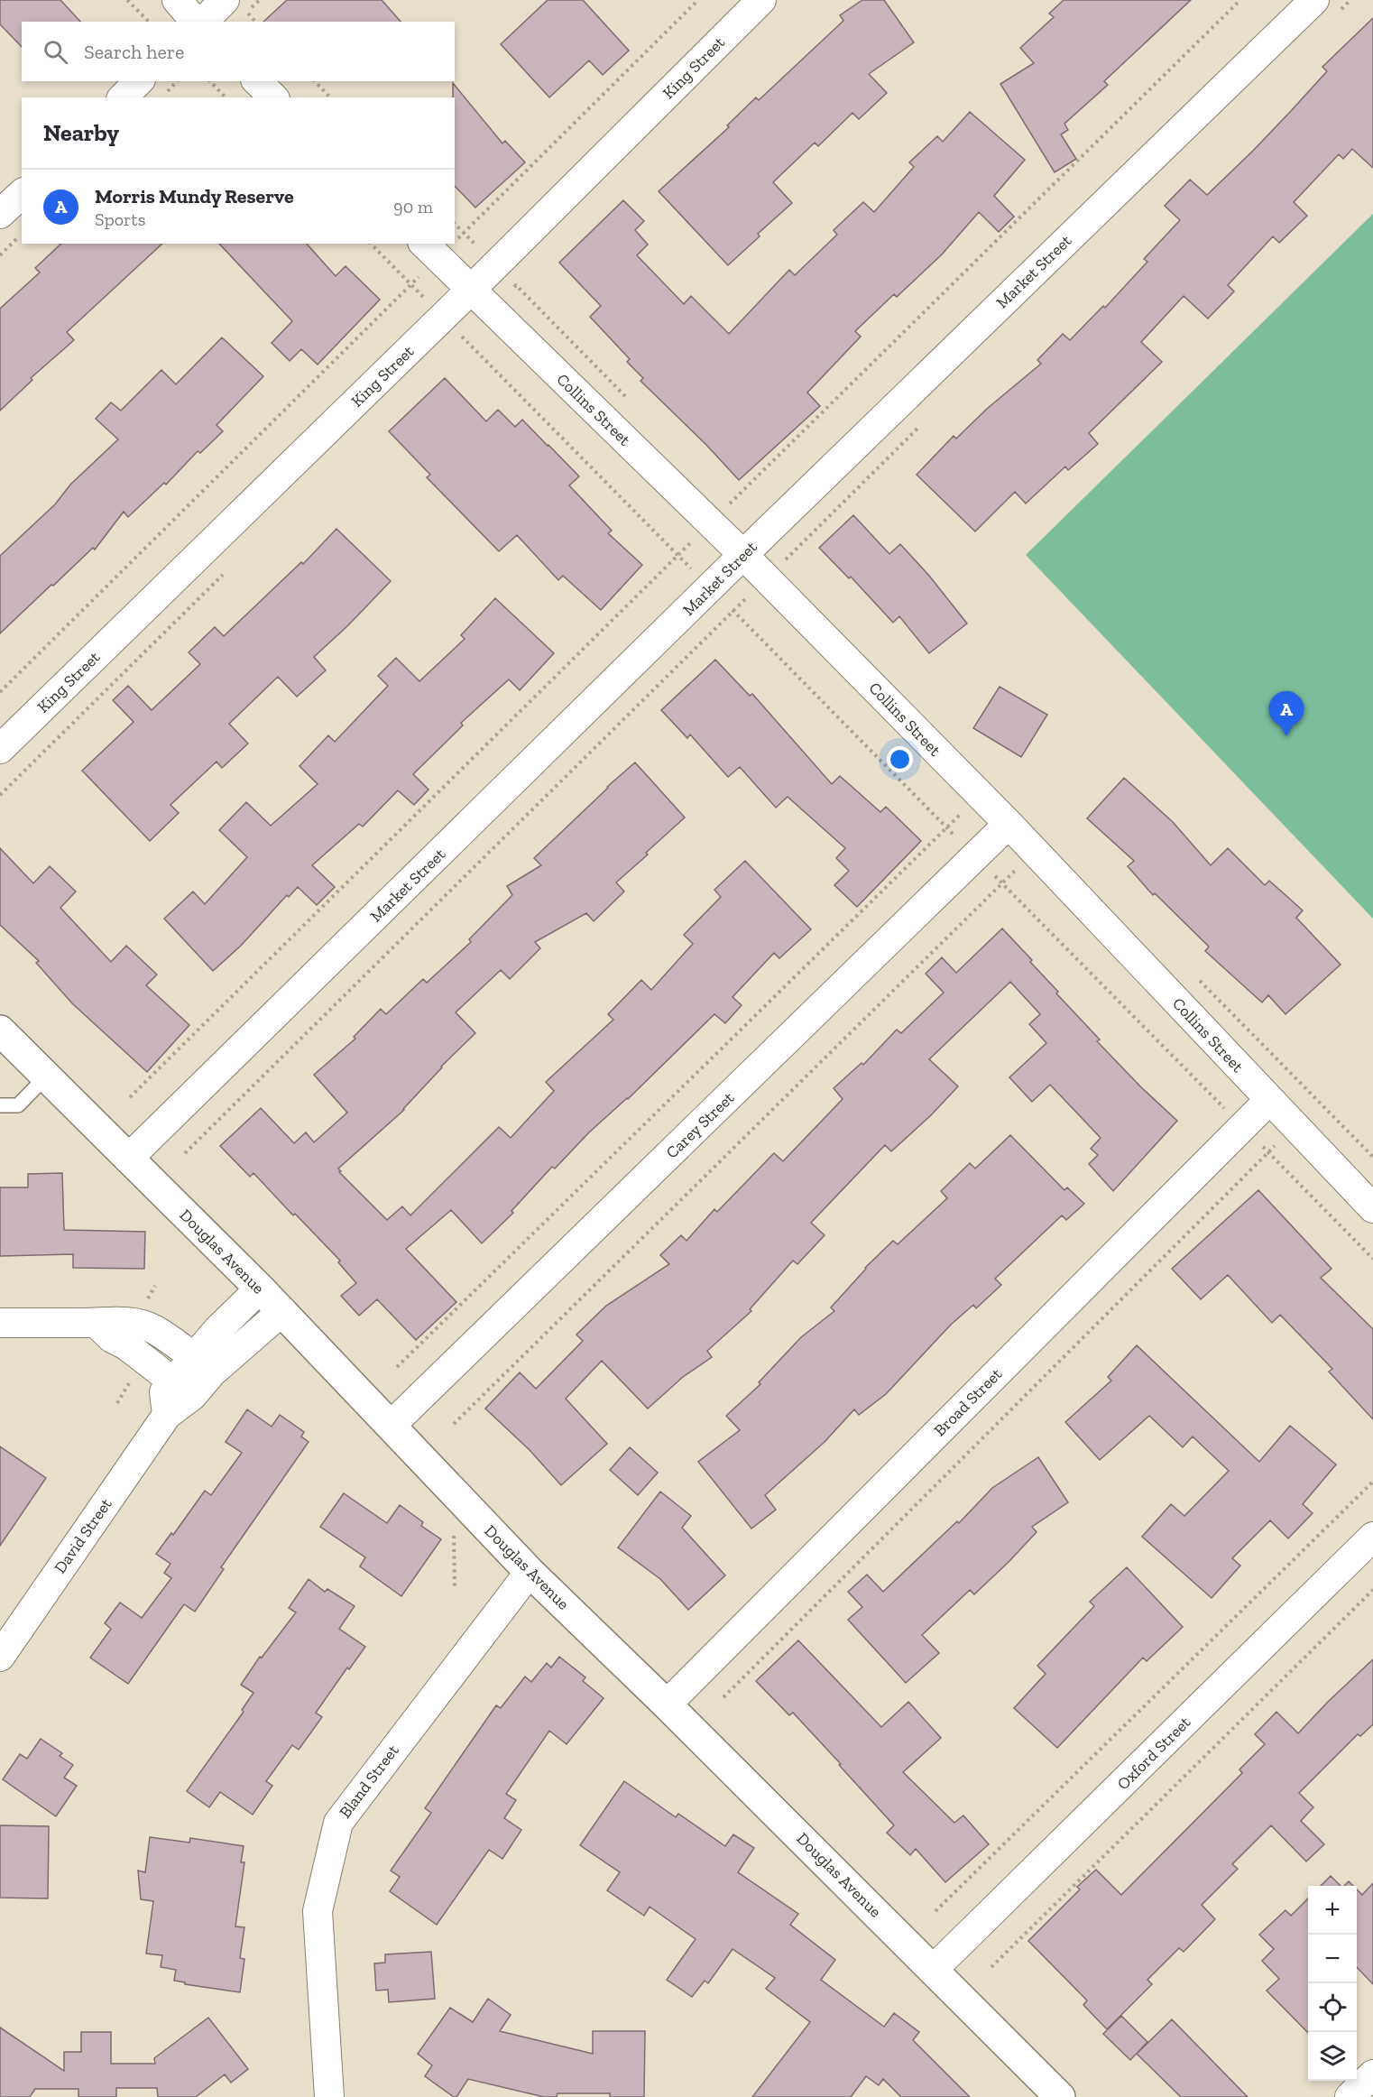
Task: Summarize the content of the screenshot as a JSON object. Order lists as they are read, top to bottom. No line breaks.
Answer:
{"streets":{"main road":["Douglas Avenue"],"street":["King Street","Market Street","Collins Street","Carey Street","Broad Street","David Street","Oxford Street","Bland Street"]},"crossings":[["King Street","Collins Street"],["Market Street","Collins Street"],["Market Street","Douglas Avenue"],["Collins Street","Carey Street"],["Collins Street","Broad Street"],["Carey Street","Douglas Avenue"],["Douglas Avenue","Broad Street"],["Douglas Avenue","David Street"],["Douglas Avenue","Oxford Street"],["Douglas Avenue","Bland Street"]],"page":{"search":"Search here","heading":"Nearby","list":[{"mark":"A","name":"Morris Mundy Reserve","note":"Sports","value":"90 m"}],"pins":"A","map_buttons":["+","−"]}}
